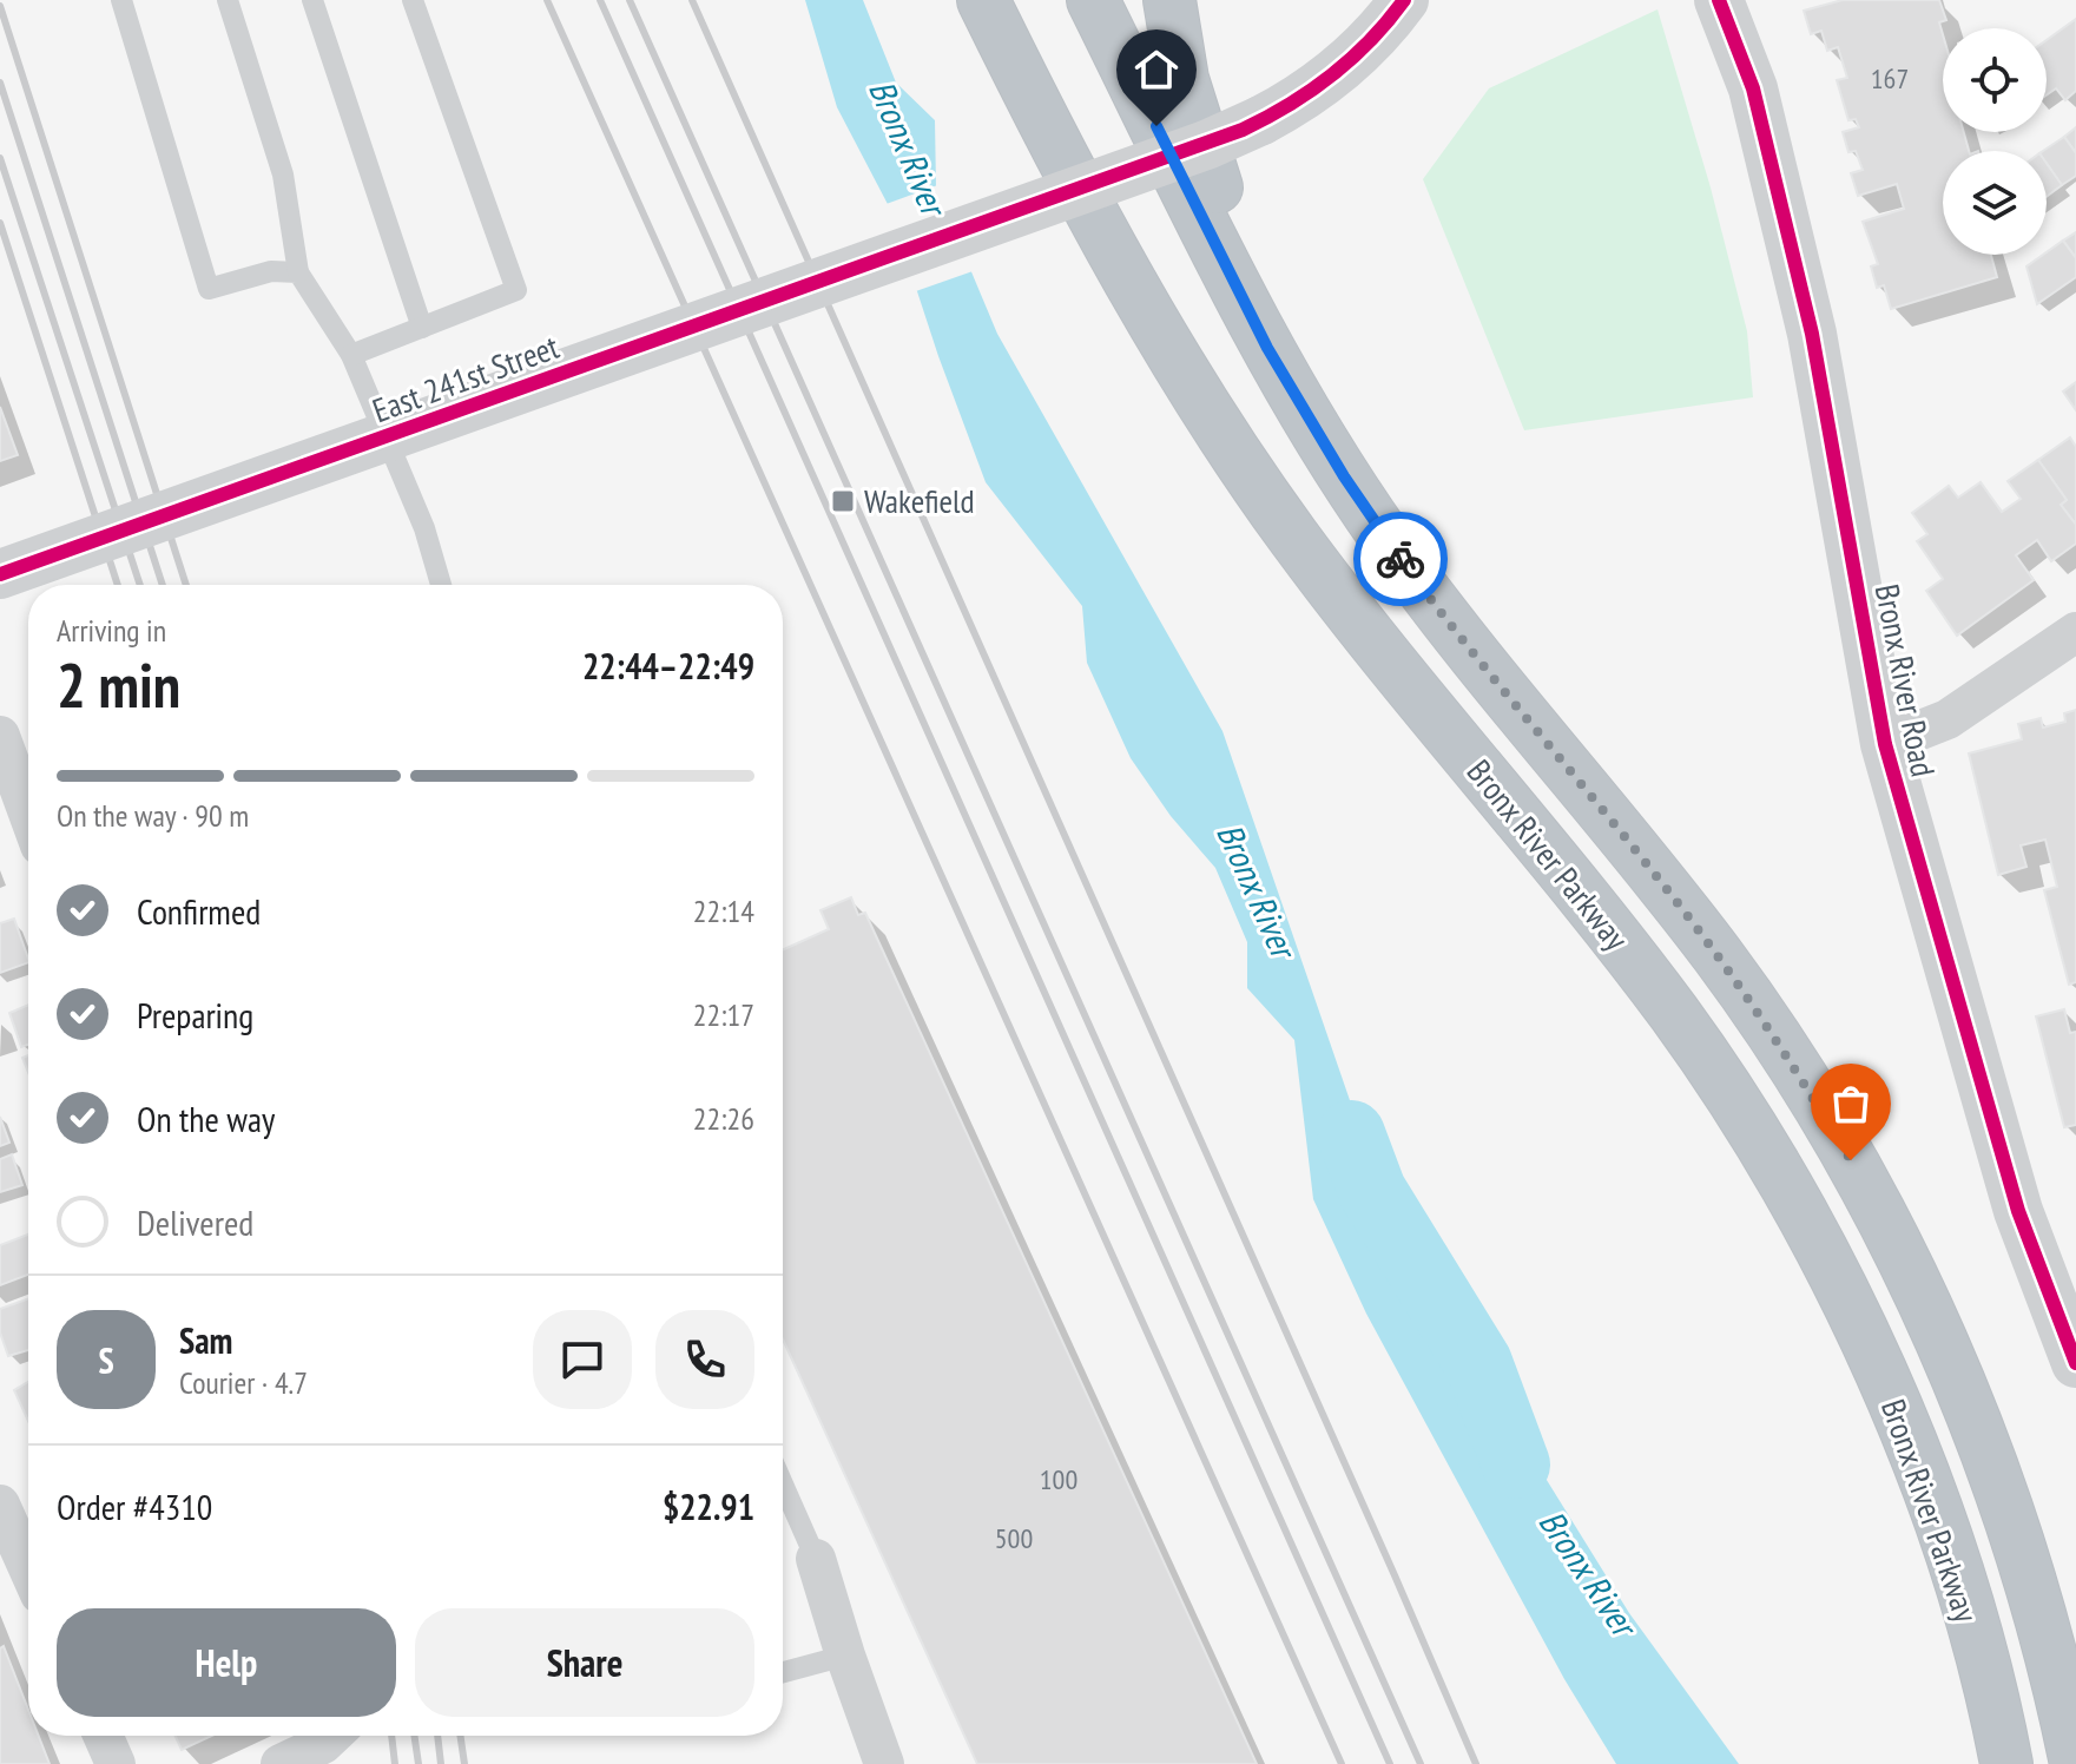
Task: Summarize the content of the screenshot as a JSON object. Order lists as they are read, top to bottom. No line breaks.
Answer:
{"streets":{"highway":["Bronx River Parkway"],"street":["East 241st Street","Bronx River Road"]},"water":["Bronx River"],"places":{"transit":["Wakefield"]},"house_numbers":["167","100","500"],"page":{"heading":["2 min","Arriving in","22:44–22:49"],"panel":["Sam","Courier · 4.7","Order #4310","$22.91"],"bar":"On the way · 90 m","list":[["Confirmed","22:14"],["Preparing","22:17"],["On the way","22:26"],"Delivered"],"round":"S","buttons":["Help","Share"]}}
